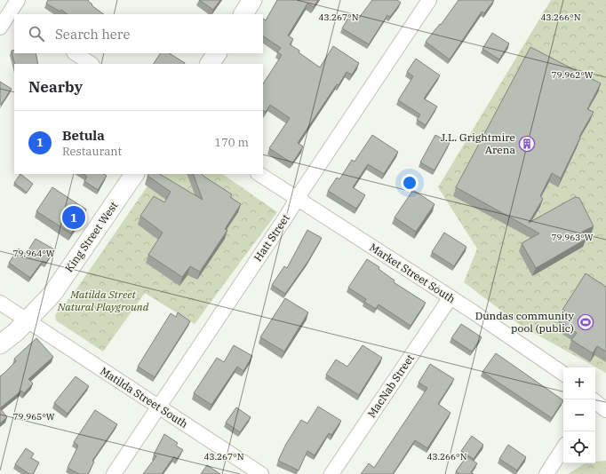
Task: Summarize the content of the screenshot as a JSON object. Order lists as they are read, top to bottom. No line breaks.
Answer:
{"streets":{"main road":["King Street West"],"street":["Hatt Street","Market Street South","MacNab Street","Matilda Street South"]},"crossings":[["King Street West","Matilda Street South"],["Hatt Street","Market Street South"],["Hatt Street","Matilda Street South"],["Market Street South","MacNab Street"]],"parks":["Matilda Street Natural Playground"],"places":{"building":["J.L. Grightmire Arena"],"sports":["Dundas community pool (public)"]},"page":{"search":"Search here","heading":"Nearby","list":[{"mark":"1","name":"Betula","note":"Restaurant","value":"170 m"}],"pins":"1","map_buttons":["+","−"]},"coordinates":["43.266°N","43.267°N","79.962°W","79.963°W","79.964°W","79.965°W"]}
